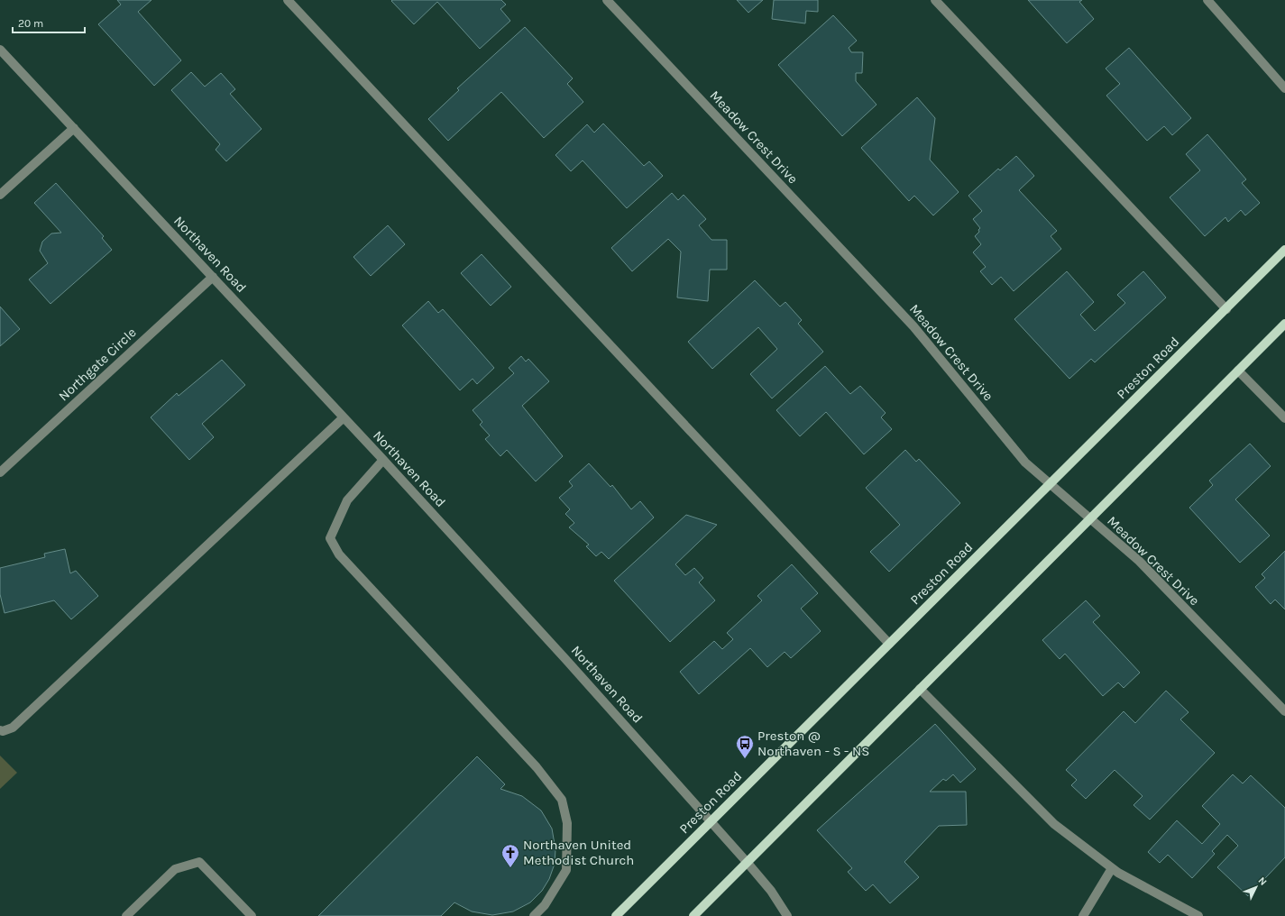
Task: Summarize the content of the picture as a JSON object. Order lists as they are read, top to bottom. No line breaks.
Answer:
{"streets":{"main road":["Preston Road"],"street":["Meadow Crest Drive","Northaven Road","Northgate Circle"]},"crossings":[["Meadow Crest Drive","Preston Road"],["Northaven Road","Northgate Circle"],["Northaven Road","Preston Road"]],"places":{"bus stop":["Preston @ Northaven - S - NS"],"church":["Northaven United Methodist Church"]},"scale_bar":"20 m","north":"top right"}
